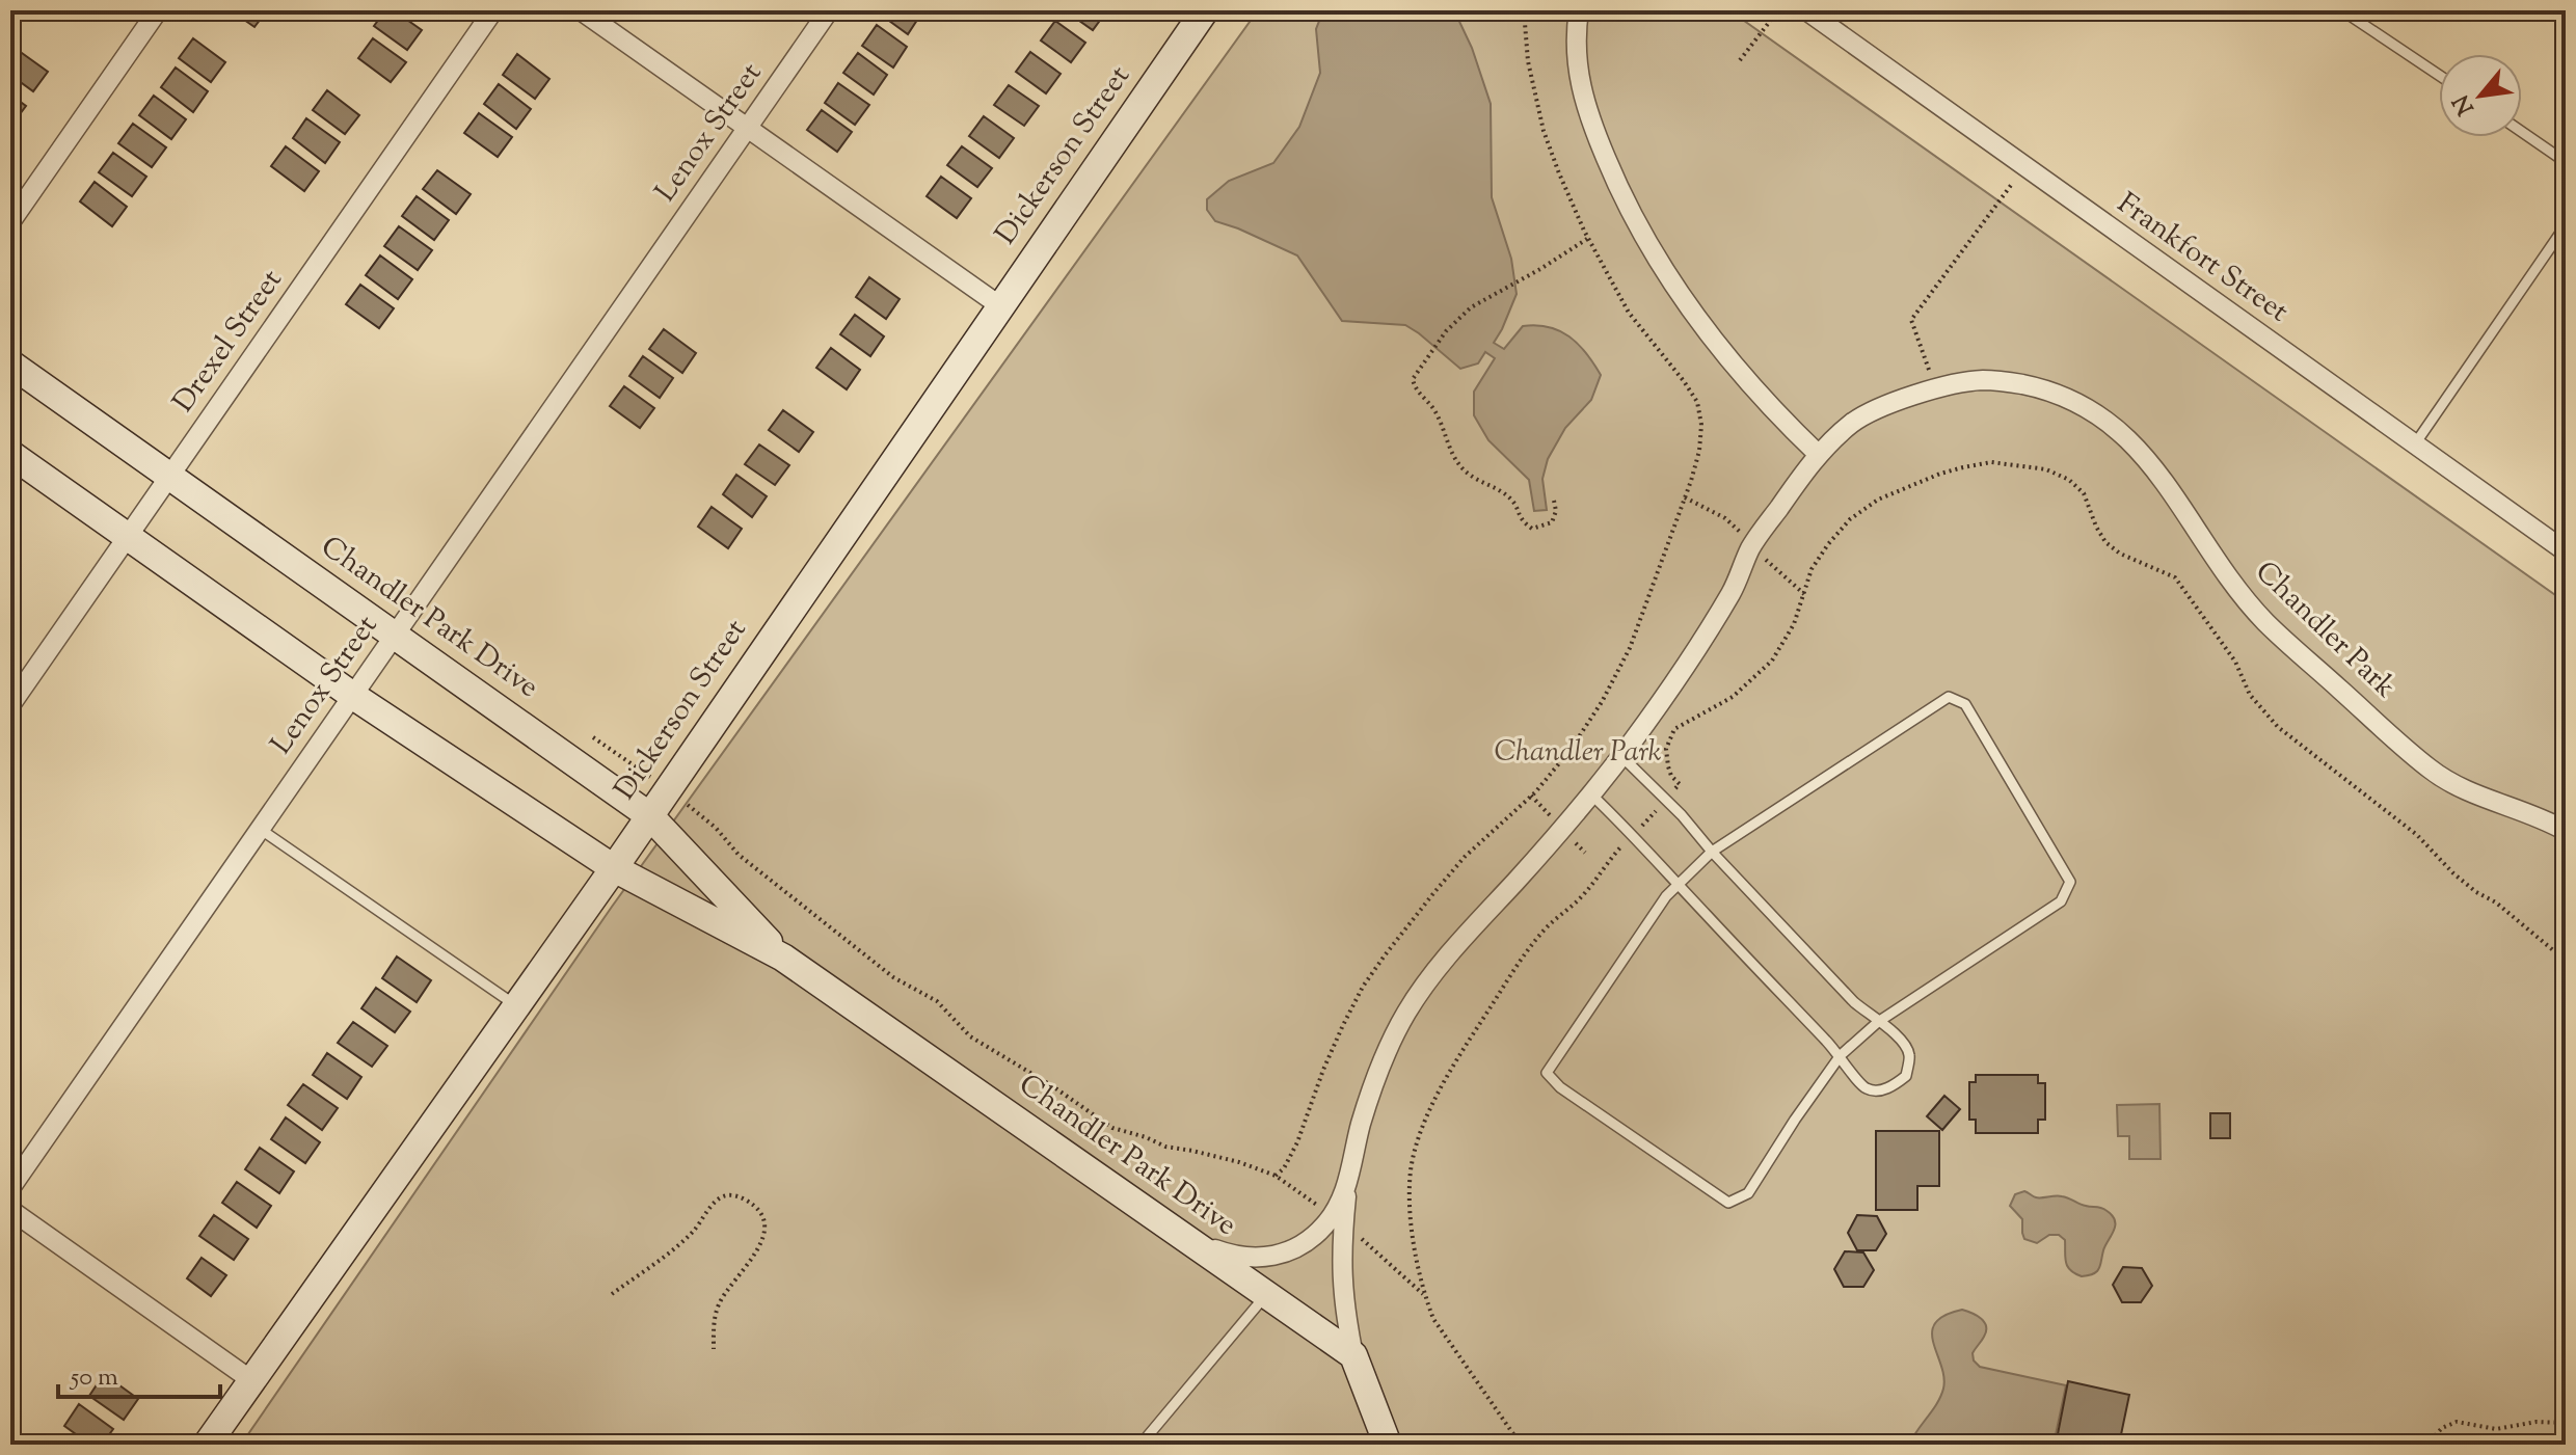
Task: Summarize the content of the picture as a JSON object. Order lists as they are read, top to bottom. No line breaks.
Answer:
{"streets":{"street":["Lenox Street","Dickerson Street","Frankfort Street","Drexel Street","Chandler Park Drive","Chandler Park"]},"crossings":[["Lenox Street","Chandler Park Drive"],["Dickerson Street","Chandler Park Drive"],["Drexel Street","Chandler Park Drive"],["Chandler Park Drive","Chandler Park"]],"parks":["Chandler Park"],"scale_bar":"50 m","north":"bottom left"}
